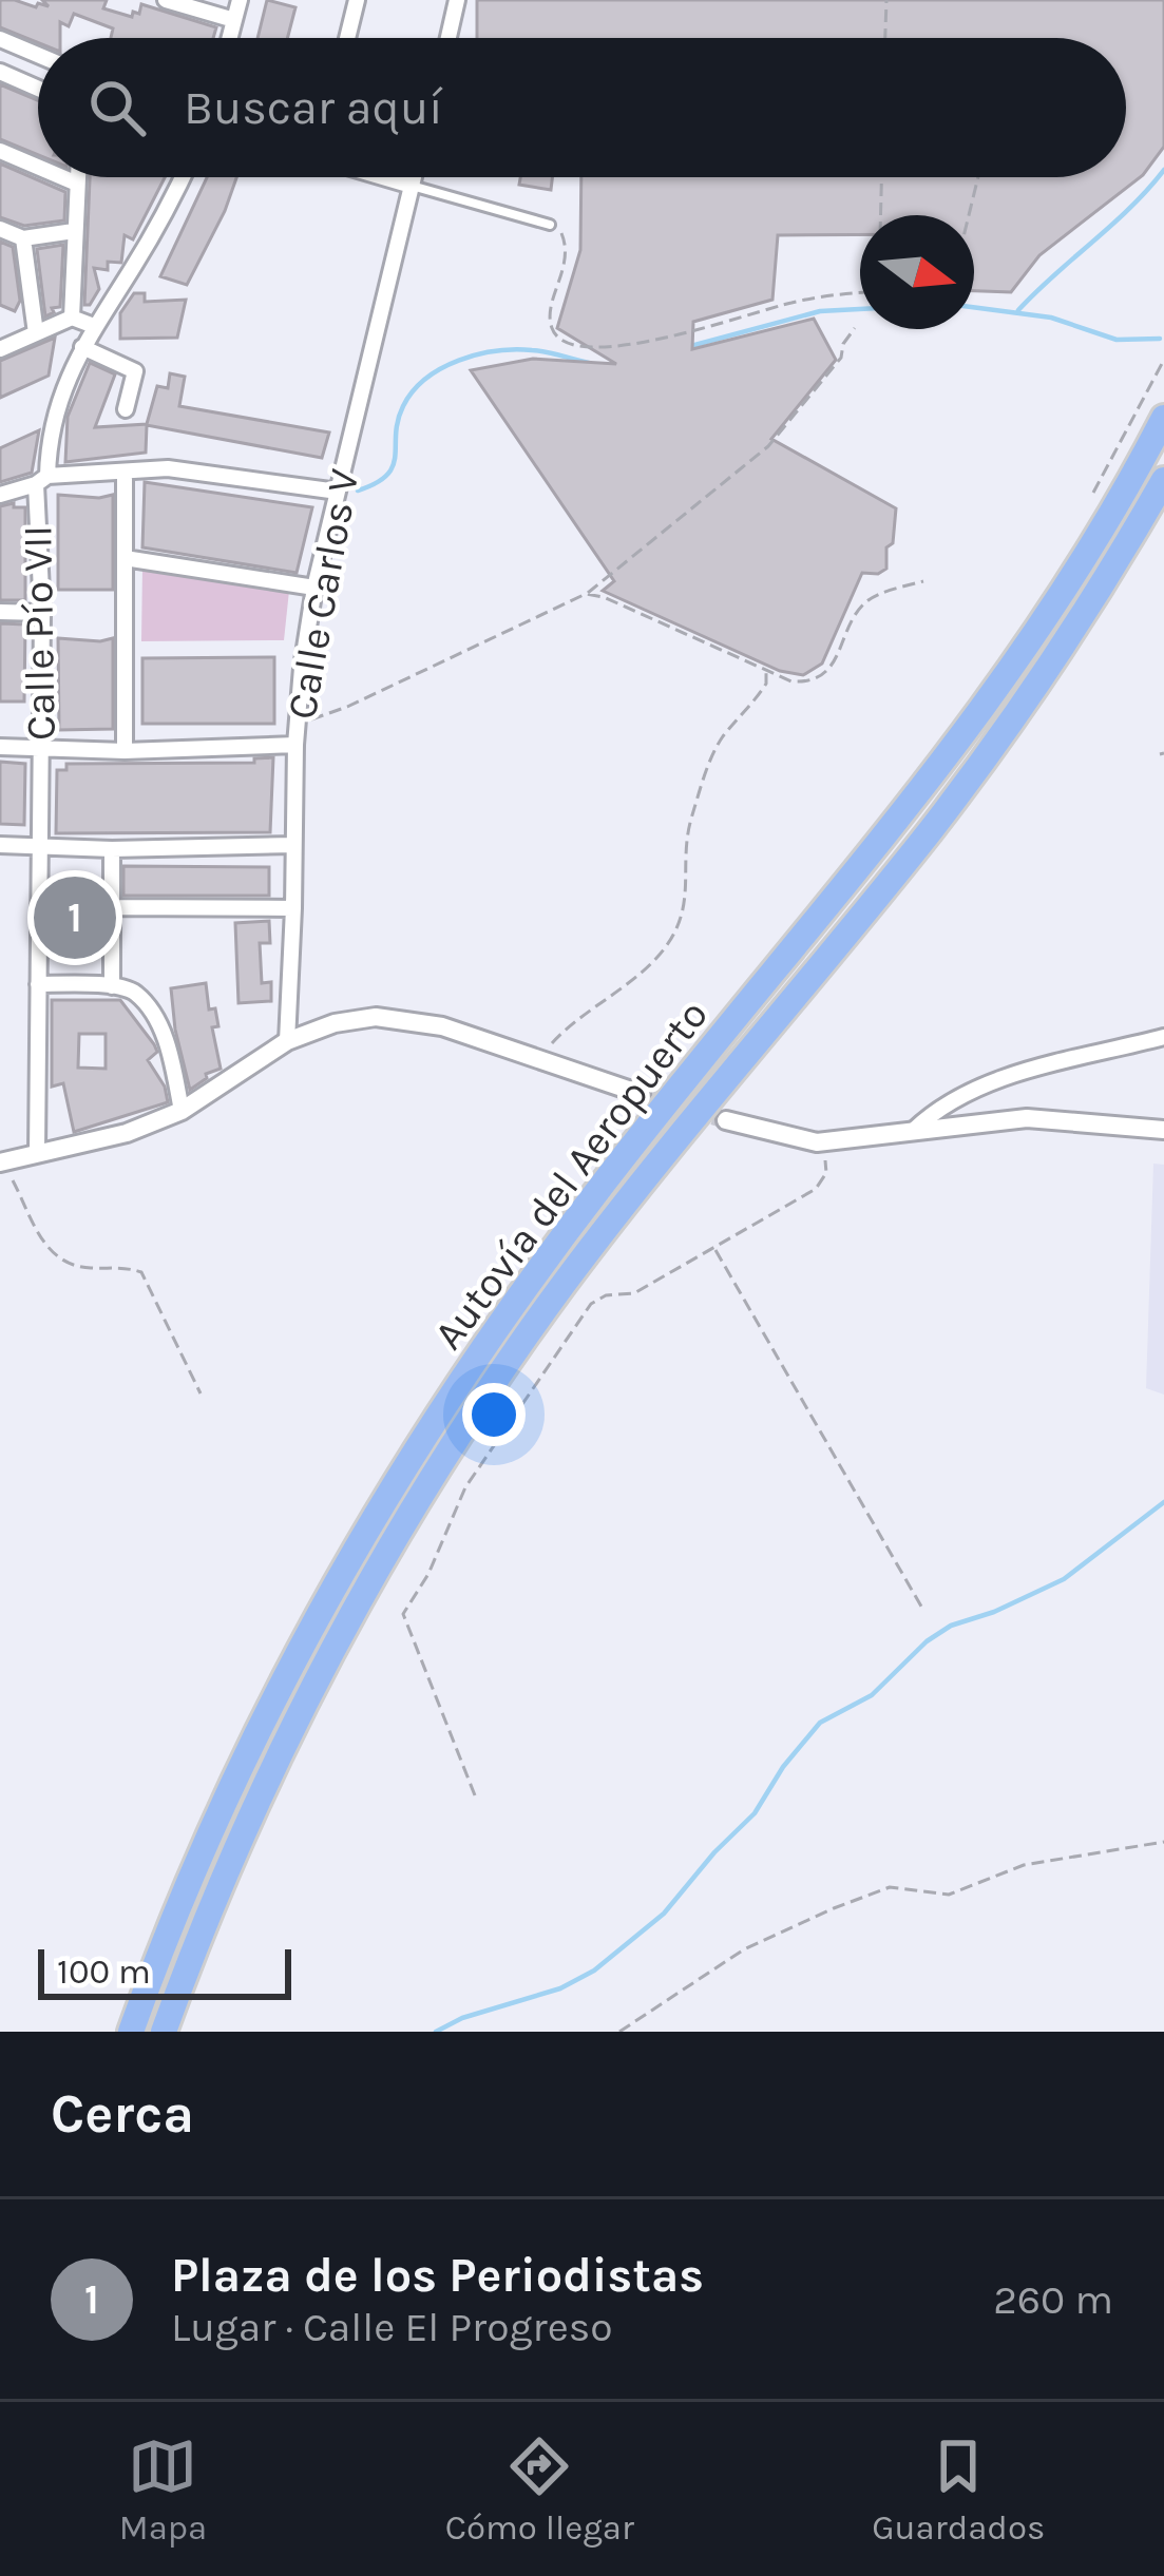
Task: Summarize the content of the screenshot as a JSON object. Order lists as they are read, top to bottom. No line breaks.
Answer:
{"streets":{"highway":["Autovía del Aeropuerto"],"street":["Calle Carlos V","Calle Pío VII"]},"scale_bar":"100 m","north":"right","page":{"search":"Buscar aquí","pins":"1","scale":"100 m","heading":"Cerca","list":[{"mark":"1","name":"Plaza de los Periodistas","note":"Lugar · Calle El Progreso","value":"260 m"}],"nav":["Mapa","Cómo llegar","Guardados"]}}
